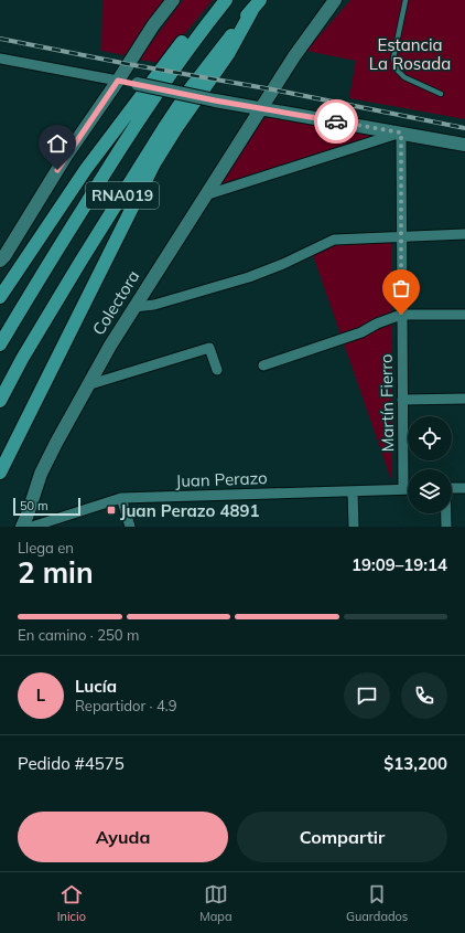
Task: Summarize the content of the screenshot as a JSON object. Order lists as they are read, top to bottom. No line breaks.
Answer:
{"streets":{"highway":["RNA019"],"main road":["Colectora"],"street":["Martín Fierro","Juan Perazo"]},"crossings":[["Martín Fierro","Juan Perazo"]],"parks":["Estancia La Rosada"],"places":{"transit":["Juan Perazo 4891"]},"scale_bar":"50 m","page":{"scale":"50 m","heading":["2 min","Llega en","19:09–19:14"],"panel":["Lucía","Repartidor · 4.9","Pedido #4575","$13,200"],"bar":"En camino · 250 m","round":"L","buttons":["Ayuda","Compartir"],"tabs":["Inicio","Mapa","Guardados"]}}
